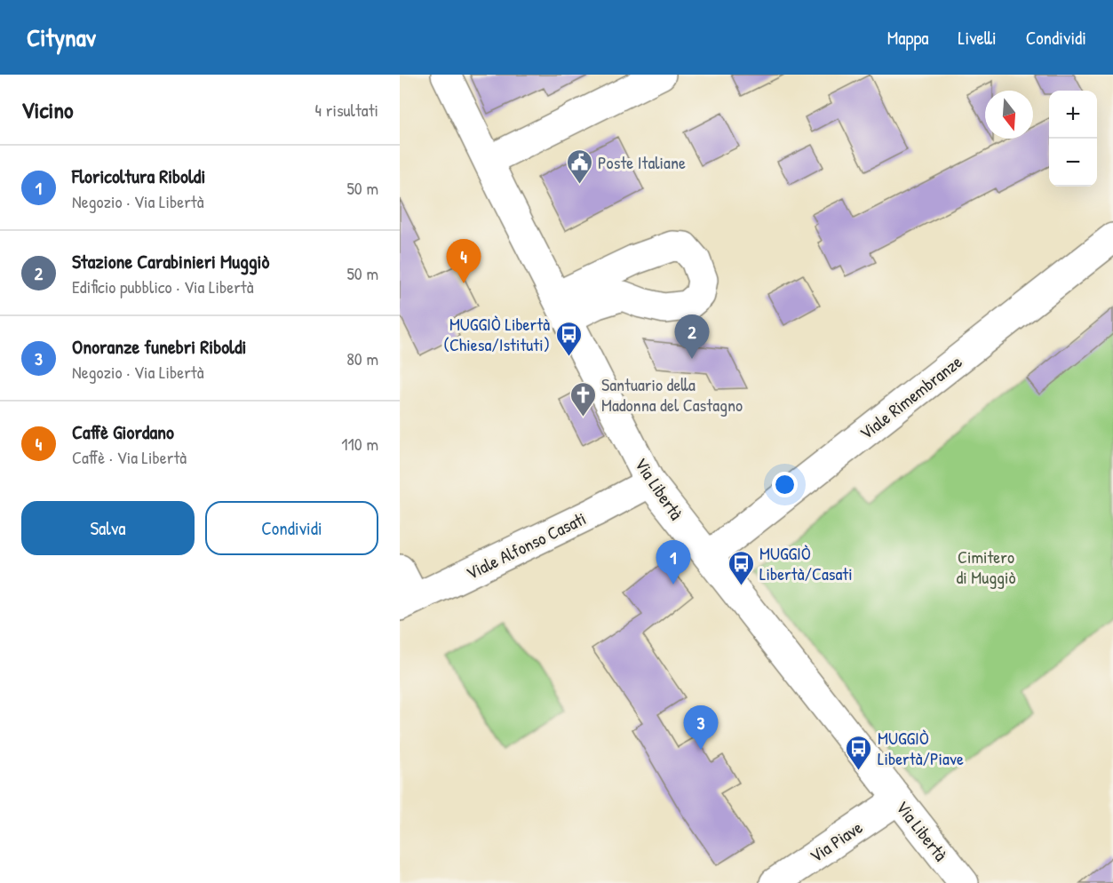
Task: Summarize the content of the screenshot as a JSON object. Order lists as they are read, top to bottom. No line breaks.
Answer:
{"streets":{"street":["Viale Rimembranze","Via Libertà","Viale Alfonso Casati","Via Piave"]},"crossings":[["Viale Rimembranze","Via Libertà"],["Via Libertà","Viale Alfonso Casati"],["Via Libertà","Via Piave"]],"parks":["Cimitero di Muggiò"],"places":{"public building":["Poste Italiane"],"bus stop":["MUGGIÒ Libertà (Chiesa/Istituti)","MUGGIÒ Libertà/Casati","MUGGIÒ Libertà/Piave"],"church":["Santuario della Madonna del Castagno"]},"north":"bottom","page":{"header":"Citynav","nav":["Mappa","Livelli","Condividi"],"heading":["Vicino","4 risultati"],"map_buttons":["+","−"],"list":[{"mark":"1","name":"Floricoltura Riboldi","note":"Negozio · Via Libertà","value":"50 m"},{"mark":"2","name":"Stazione Carabinieri Muggiò","note":"Edificio pubblico · Via Libertà","value":"50 m"},{"mark":"3","name":"Onoranze funebri Riboldi","note":"Negozio · Via Libertà","value":"80 m"},{"mark":"4","name":"Caffè Giordano","note":"Caffè · Via Libertà","value":"110 m"}],"pins":["4","2","1","3"],"buttons":["Salva","Condividi"]}}
